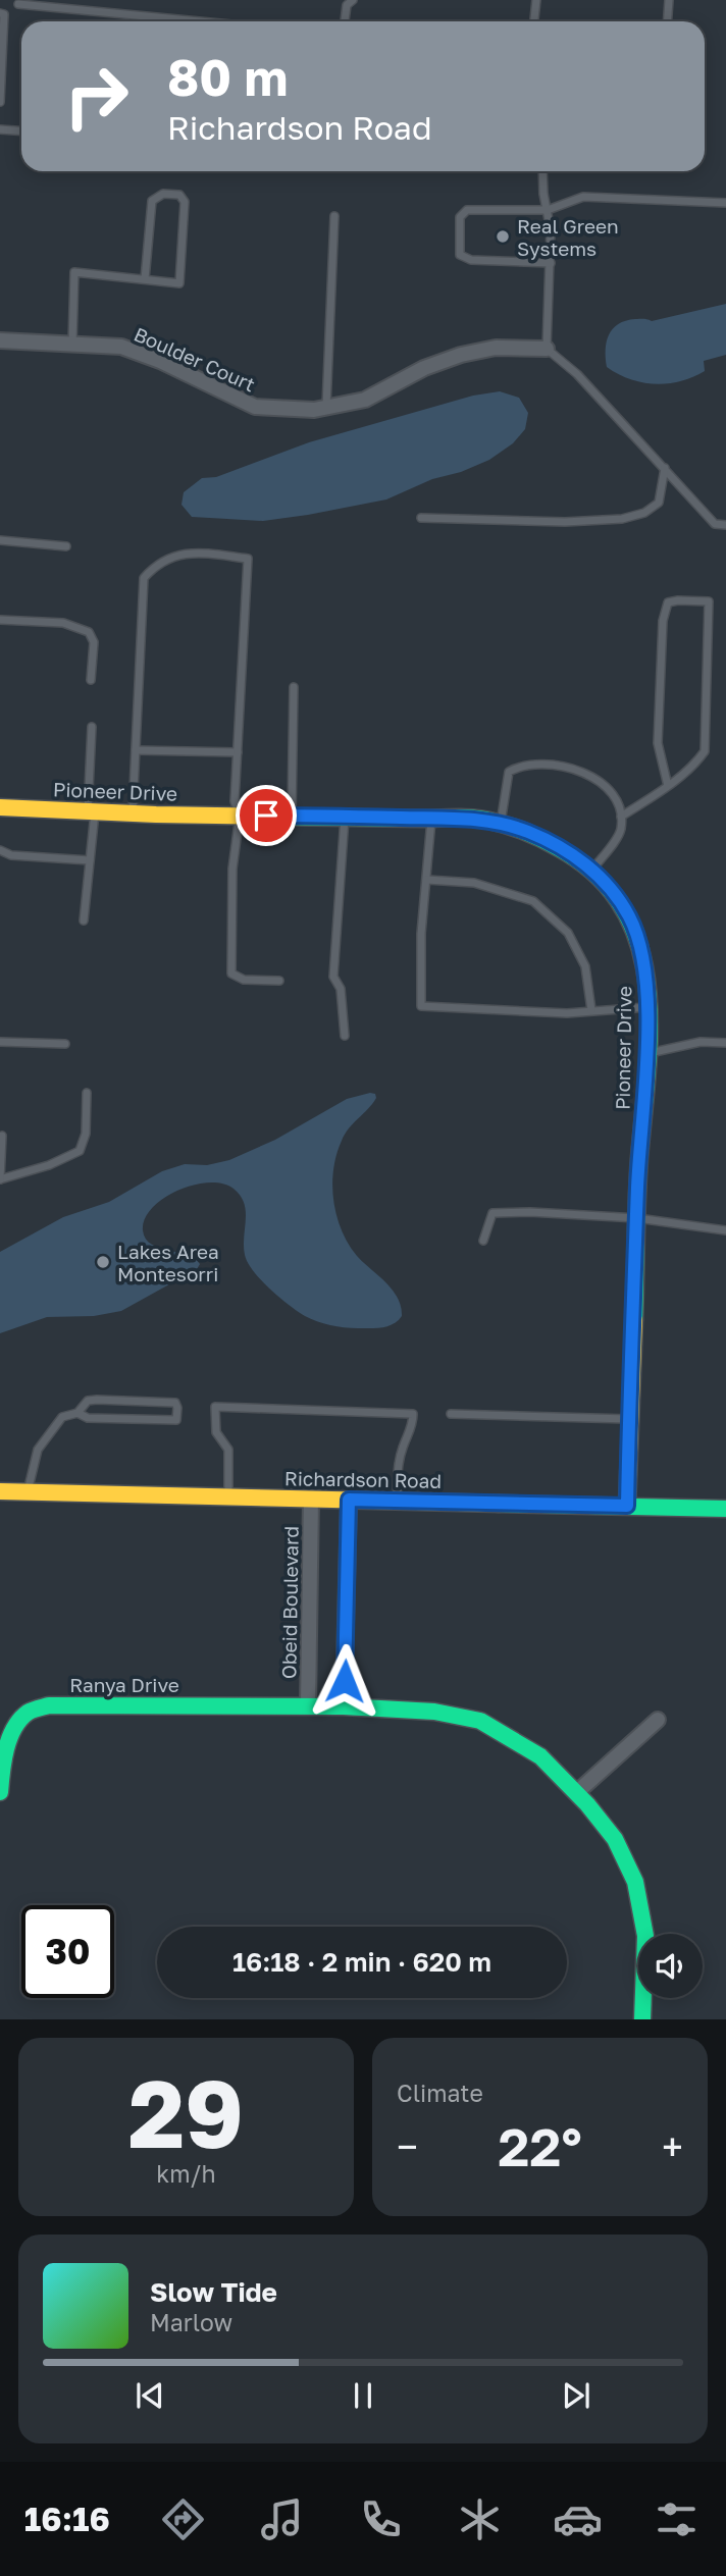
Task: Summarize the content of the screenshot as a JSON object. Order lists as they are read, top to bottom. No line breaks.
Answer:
{"streets":{"street":["Boulder Court","Pioneer Drive","Richardson Road","Obeid Boulevard","Ranya Drive"]},"crossings":[["Pioneer Drive","Richardson Road"],["Richardson Road","Obeid Boulevard"],["Obeid Boulevard","Ranya Drive"]],"places":["Real Green Systems","Lakes Area Montesorri"],"page":{"turn":["80 m","Richardson Road"],"limit":"30","trip":"16:18 · 2 min · 620 m","tile":[["29","km/h"],"Climate"],"heat":["−","22°","+"],"song":["Slow Tide","Marlow"],"tabs":"16:16"}}
